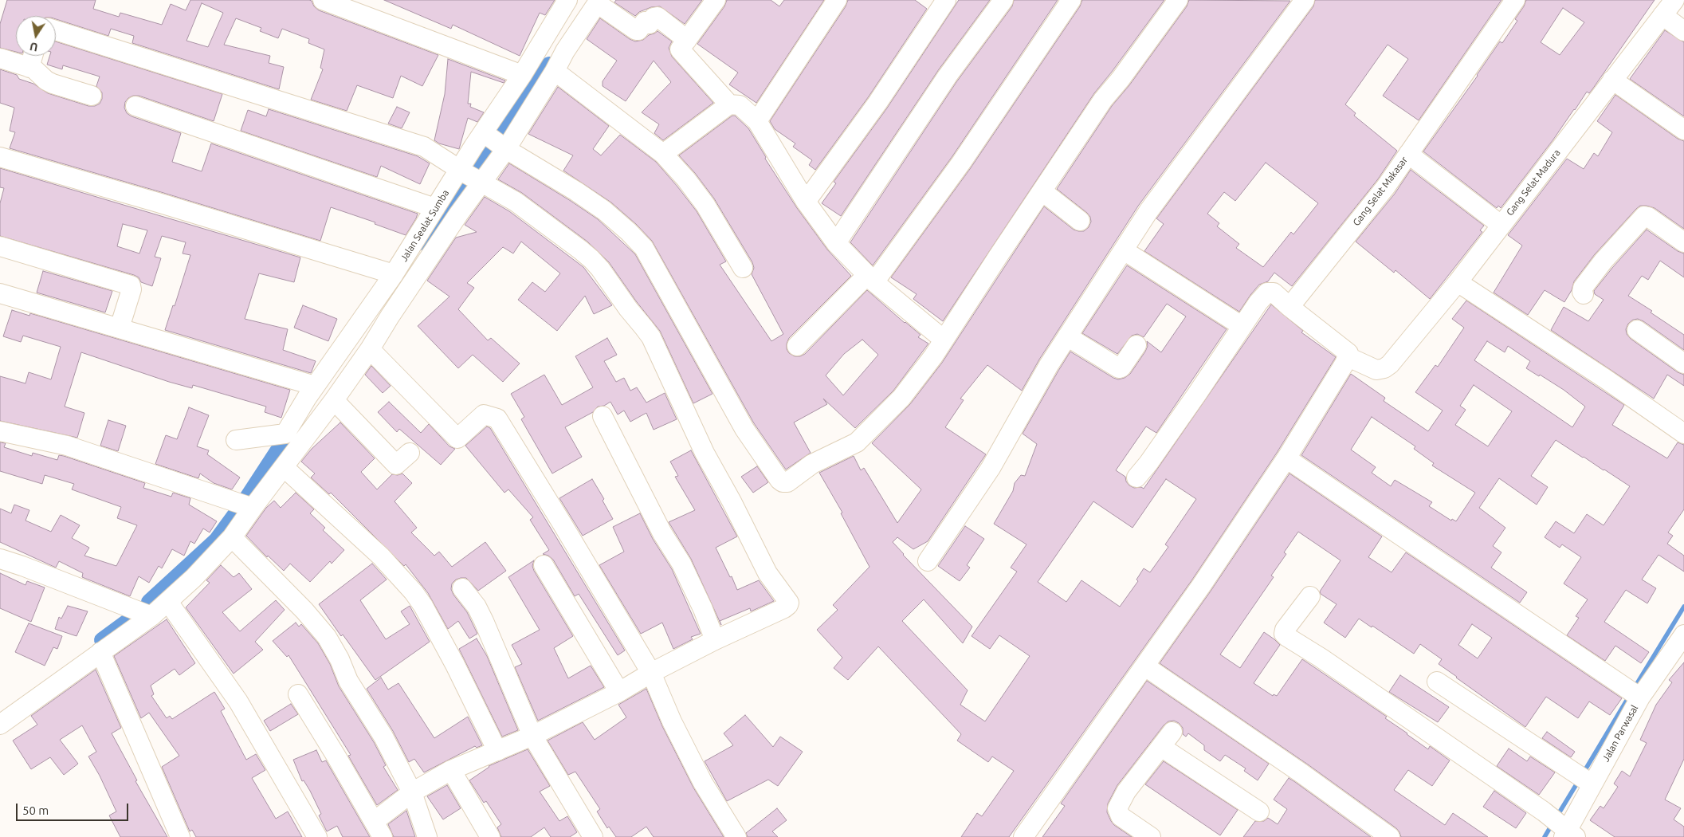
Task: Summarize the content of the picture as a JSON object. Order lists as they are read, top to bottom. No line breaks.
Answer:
{"streets":{"street":["Gang Selat Madura","Gang Selat Makasar","Jalan Sealat Sumba","Jalan Parwasal"]},"scale_bar":"50 m","north":"bottom"}
